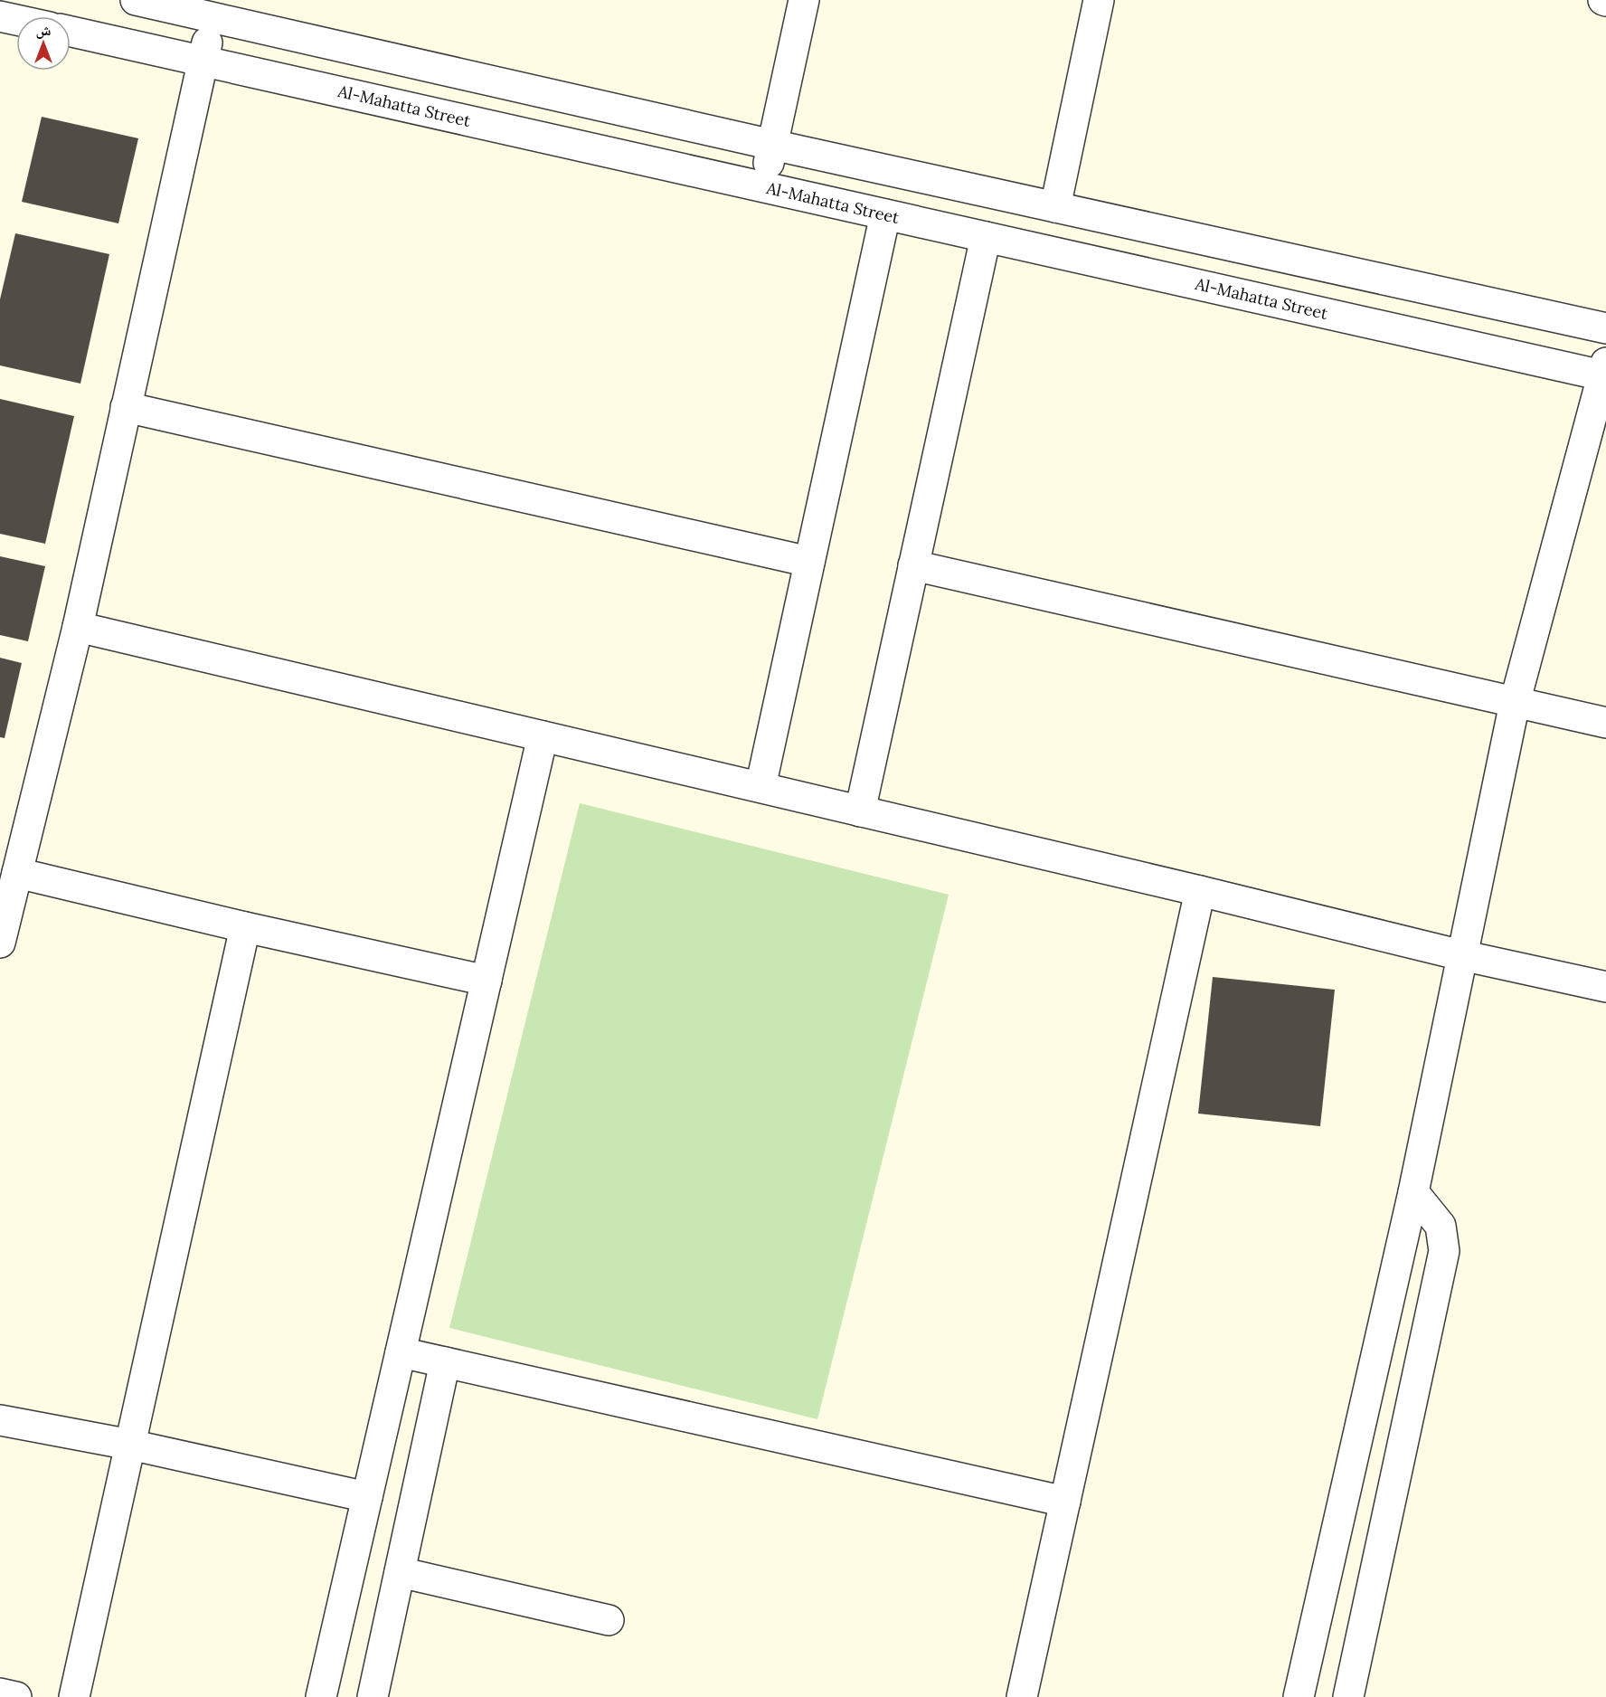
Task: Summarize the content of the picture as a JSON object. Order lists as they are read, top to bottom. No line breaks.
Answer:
{"streets":{"street":["Al-Mahatta Street"]},"north":"top"}
